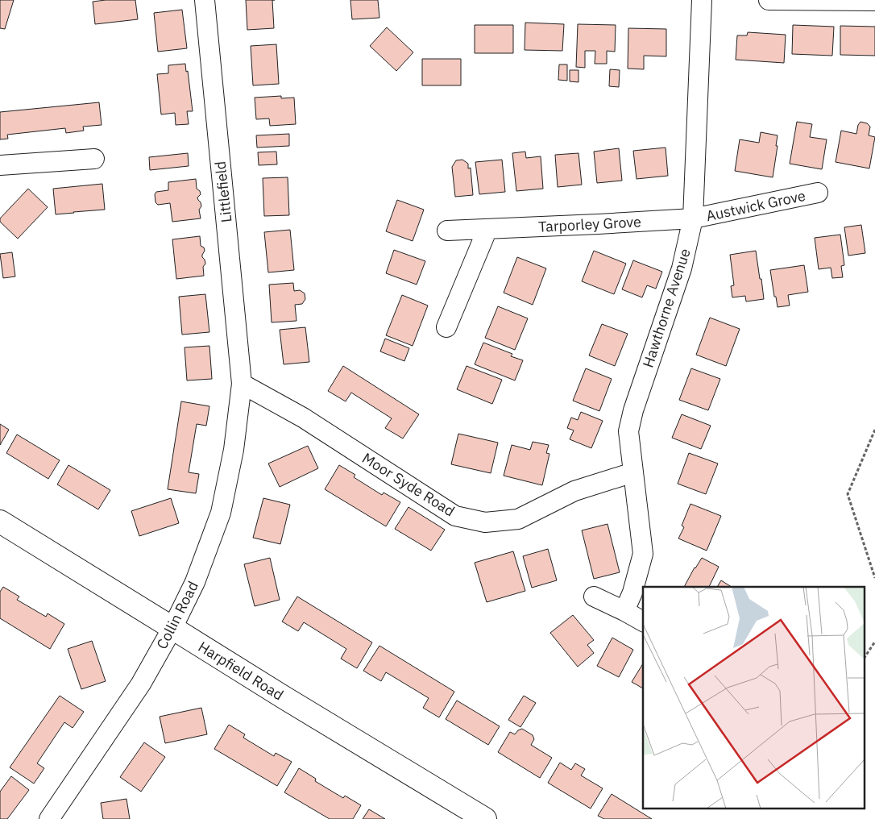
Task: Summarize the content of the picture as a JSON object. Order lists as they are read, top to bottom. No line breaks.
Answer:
{"streets":{"street":["Littlefield","Austwick Grove","Tarporley Grove","Hawthorne Avenue","Moor Syde Road","Collin Road","Harpfield Road"]},"crossings":[["Littlefield","Moor Syde Road"],["Littlefield","Collin Road"],["Austwick Grove","Tarporley Grove"],["Austwick Grove","Hawthorne Avenue"],["Tarporley Grove","Hawthorne Avenue"],["Hawthorne Avenue","Moor Syde Road"],["Moor Syde Road","Collin Road"],["Collin Road","Harpfield Road"]]}
